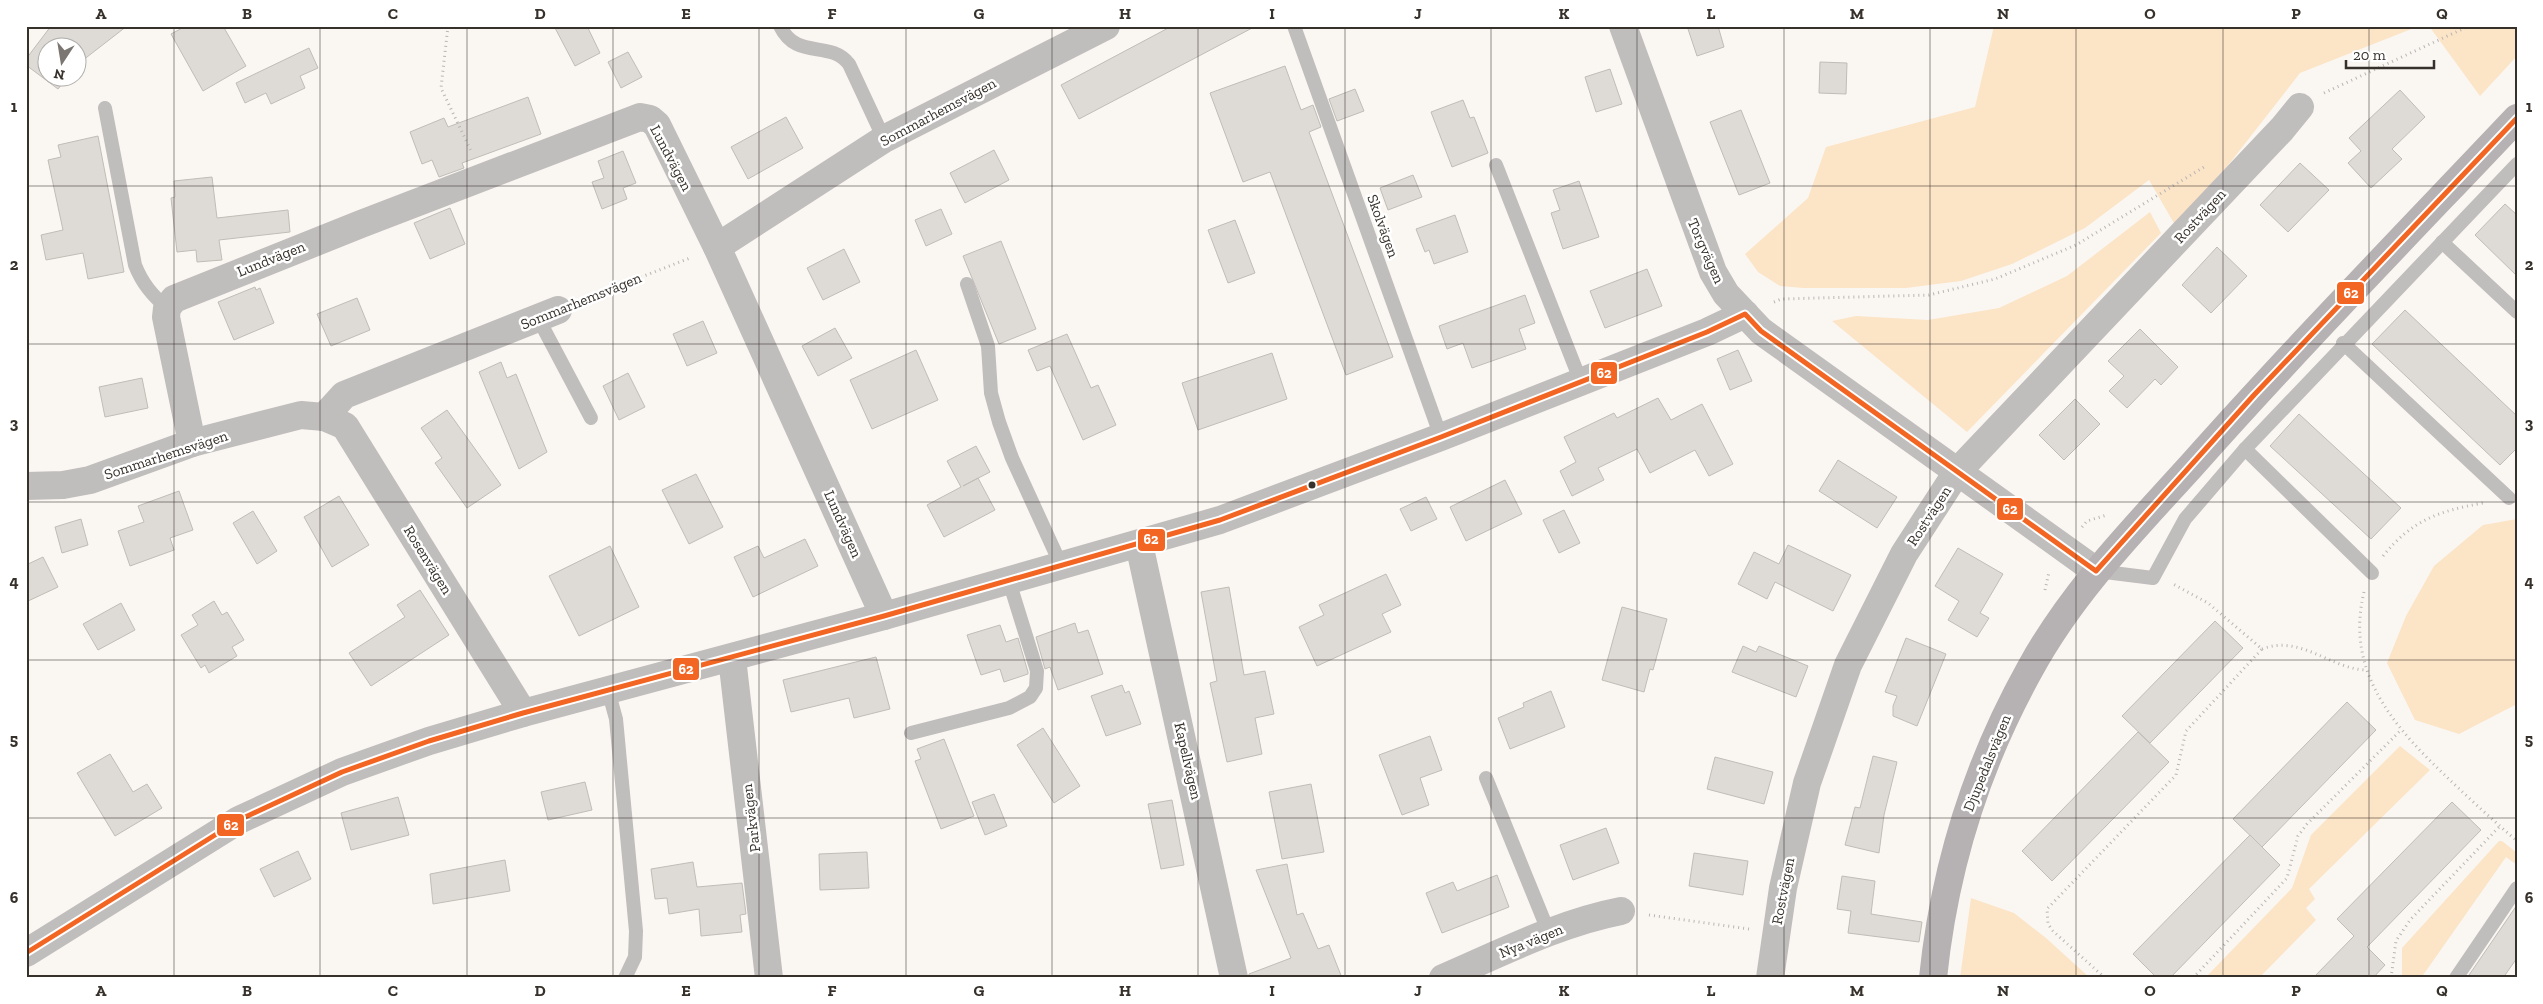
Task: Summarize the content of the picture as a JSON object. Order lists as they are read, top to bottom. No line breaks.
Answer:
{"streets":{"street":["Sommarhemsvägen","Lundvägen","Rostvägen","Torgvägen","Rosenvägen","Kapellvägen","Djupedalsvägen","Parkvägen","Nya vägen"],"lane":["Skolvägen"]},"crossings":[["Sommarhemsvägen","Lundvägen"],["Sommarhemsvägen","Rosenvägen"],["Rostvägen","Torgvägen"],["Torgvägen","Djupedalsvägen"]],"lines":["transit line 62"],"scale_bar":"20 m","north":"bottom","grid":{"columns":["A","B","C","D","E","F","G","H","I","J","K","L","M","N","O","P","Q"],"rows":["1","2","3","4","5","6"]}}
